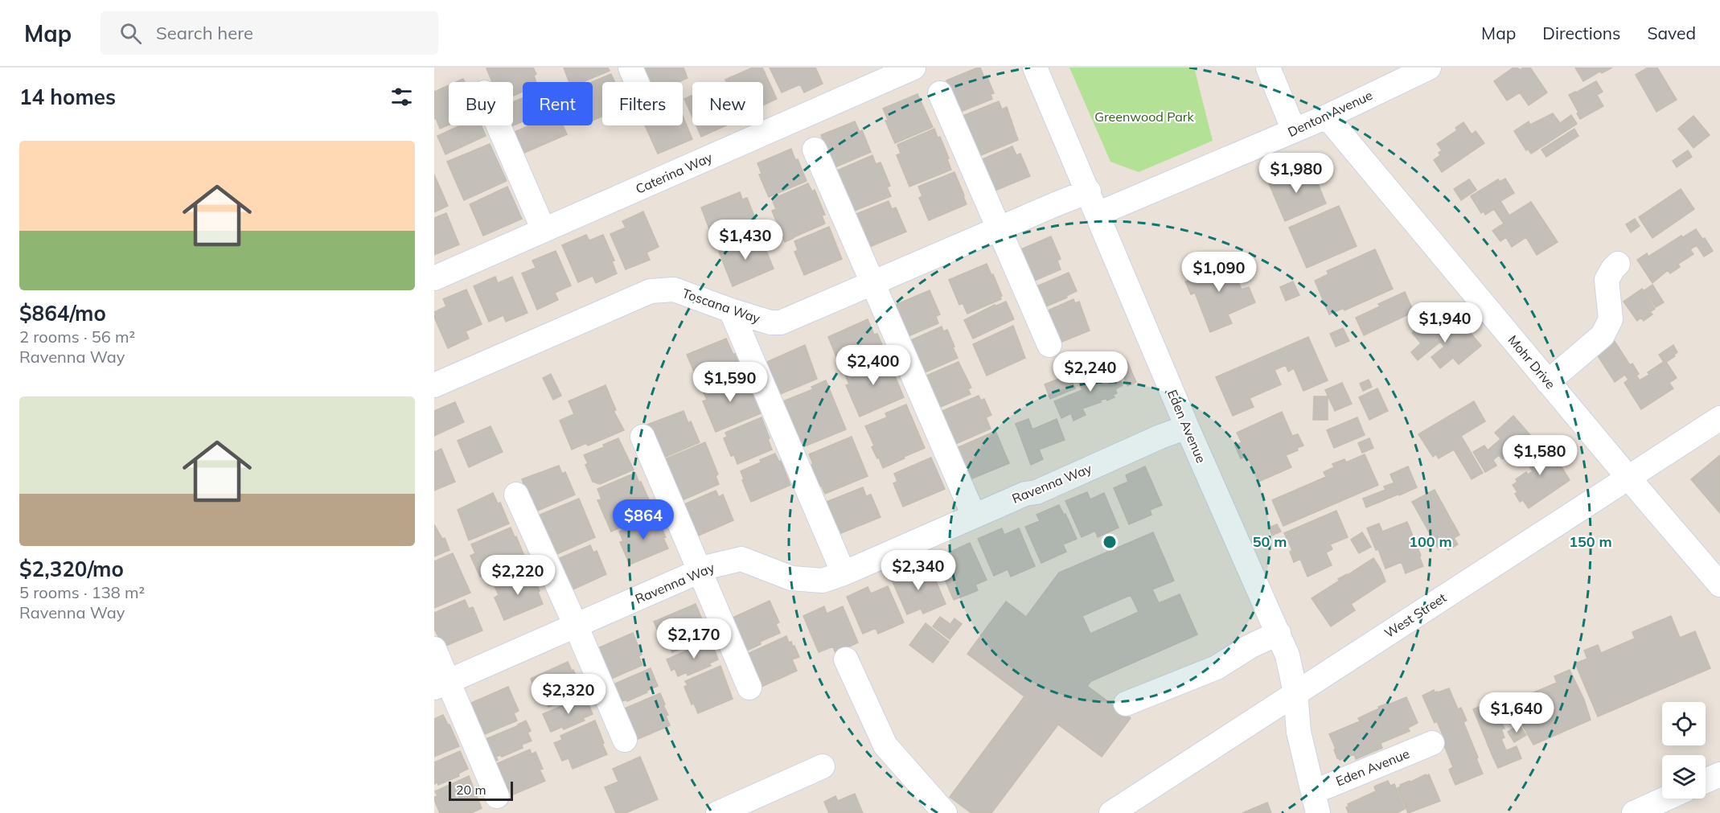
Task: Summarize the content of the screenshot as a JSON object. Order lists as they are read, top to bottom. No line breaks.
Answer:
{"streets":{"street":["Denton Avenue","Caterina Way","Toscana Way","Mohr Drive","Eden Avenue","Ravenna Way","West Street"]},"crossings":[["Denton Avenue","Mohr Drive"],["Denton Avenue","Eden Avenue"],["Toscana Way","Eden Avenue"],["Mohr Drive","West Street"],["Eden Avenue","Ravenna Way"],["Eden Avenue","West Street"]],"parks":["Greenwood Park"],"scale_bar":"20 m","page":{"header":"Map","search":"Search here","nav":["Map","Directions","Saved"],"heading":"14 homes","chip":["Buy","Rent","Filters","New"],"list":[{"name":"$864/mo","note":"2 rooms · 56 m² · Ravenna Way"},{"name":"$2,320/mo","note":"5 rooms · 138 m² · Ravenna Way"}],"price":["$1,980","$1,430","$1,090","$1,940","$2,400","$2,240","$1,590","$1,580","$864","$2,340","$2,220","$2,170","$2,320","$1,640"],"scale":"20 m"},"rings":["50 m","100 m","150 m"]}
